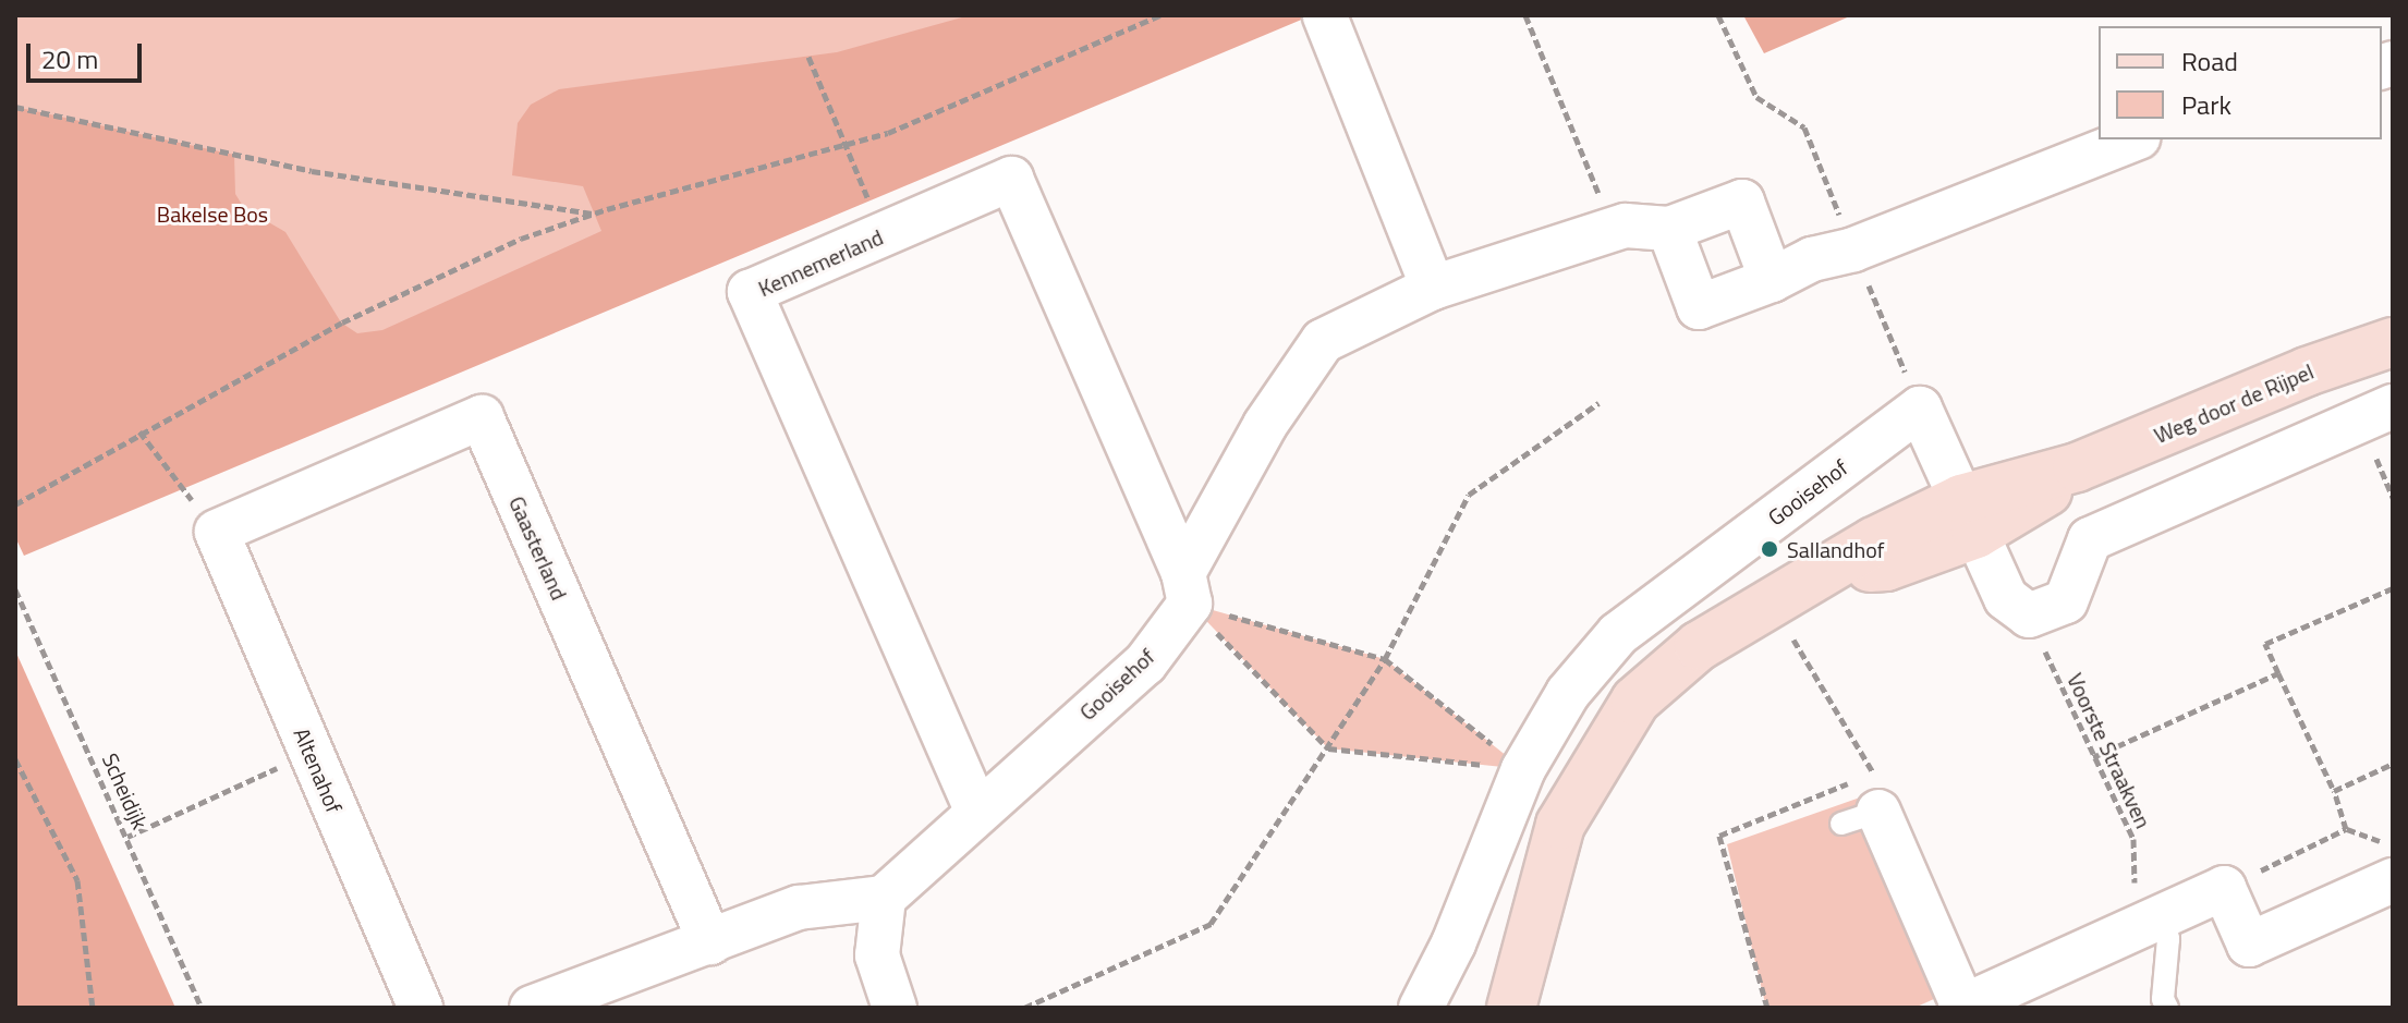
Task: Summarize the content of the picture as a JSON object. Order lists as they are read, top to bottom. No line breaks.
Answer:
{"streets":{"street":["Kennemerland","Weg door de Rijpel","Gooisehof","Gaasterland","Altenahof"],"path":["Voorste Straakven","Scheidijk"]},"crossings":[["Kennemerland","Gooisehof"],["Gaasterland","Altenahof"]],"parks":["Bakelse Bos"],"places":["Sallandhof"],"legend":["Road","Park"],"scale_bar":"20 m"}
